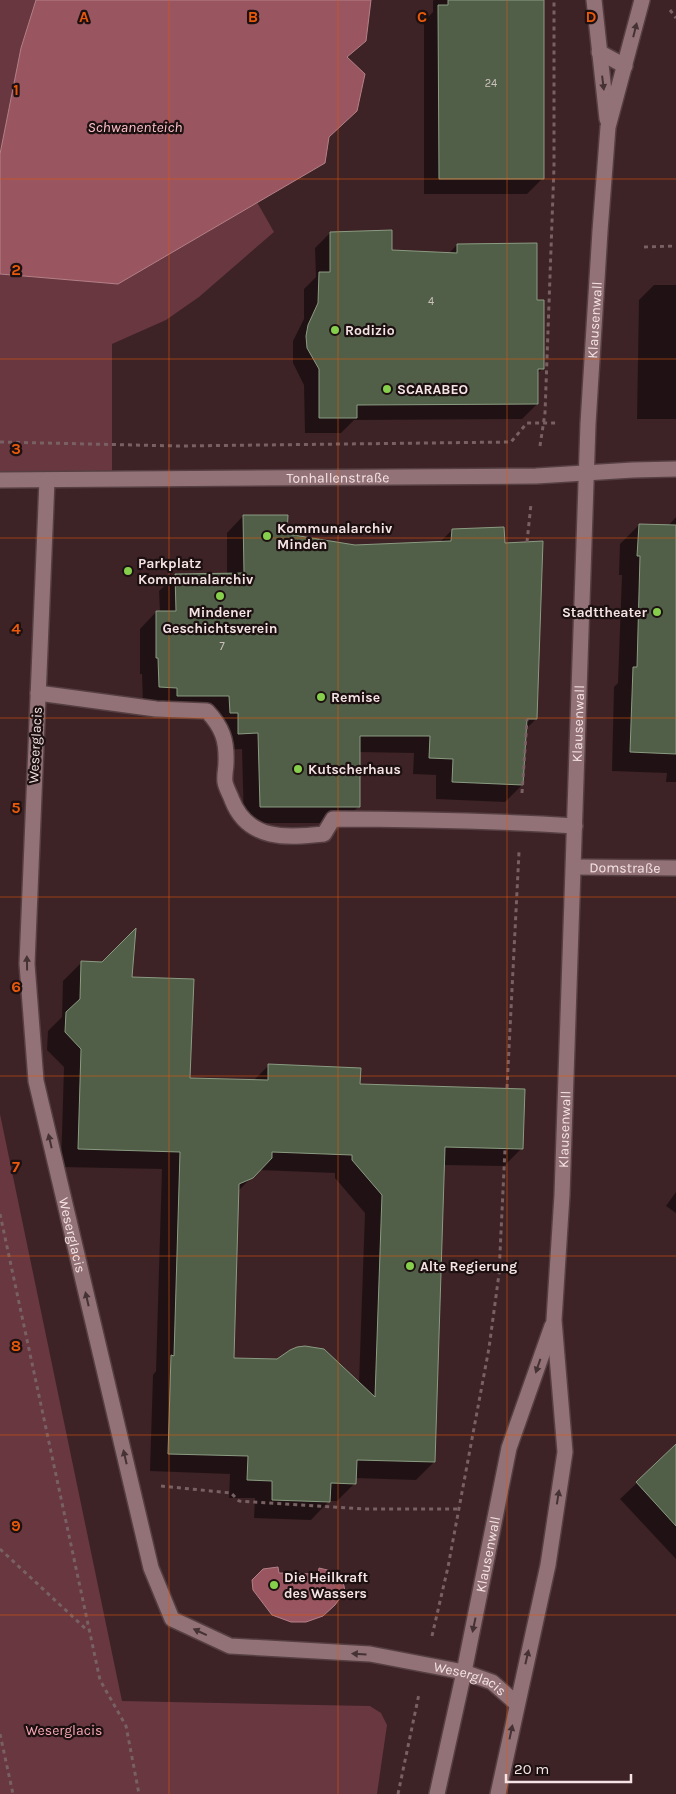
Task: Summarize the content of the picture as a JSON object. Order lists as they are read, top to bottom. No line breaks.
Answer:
{"streets":{"main road":["Klausenwall","Tonhallenstraße","Weserglacis","Domstraße"]},"crossings":[["Klausenwall","Tonhallenstraße"],["Klausenwall","Weserglacis"],["Klausenwall","Domstraße"],["Tonhallenstraße","Weserglacis"]],"one_way":["Weserglacis"],"water":["Schwanenteich"],"parks":["Weserglacis"],"places":["Rodizio","SCARABEO","Kommunalarchiv Minden","Parkplatz Kommunalarchiv","Mindener Geschichtsverein","Stadttheater","Remise","Kutscherhaus","Alte Regierung","Die Heilkraft des Wassers"],"house_numbers":["24","4","7"],"scale_bar":"20 m","grid":{"columns":["A","B","C","D"],"rows":["1","2","3","4","5","6","7","8","9"]}}
